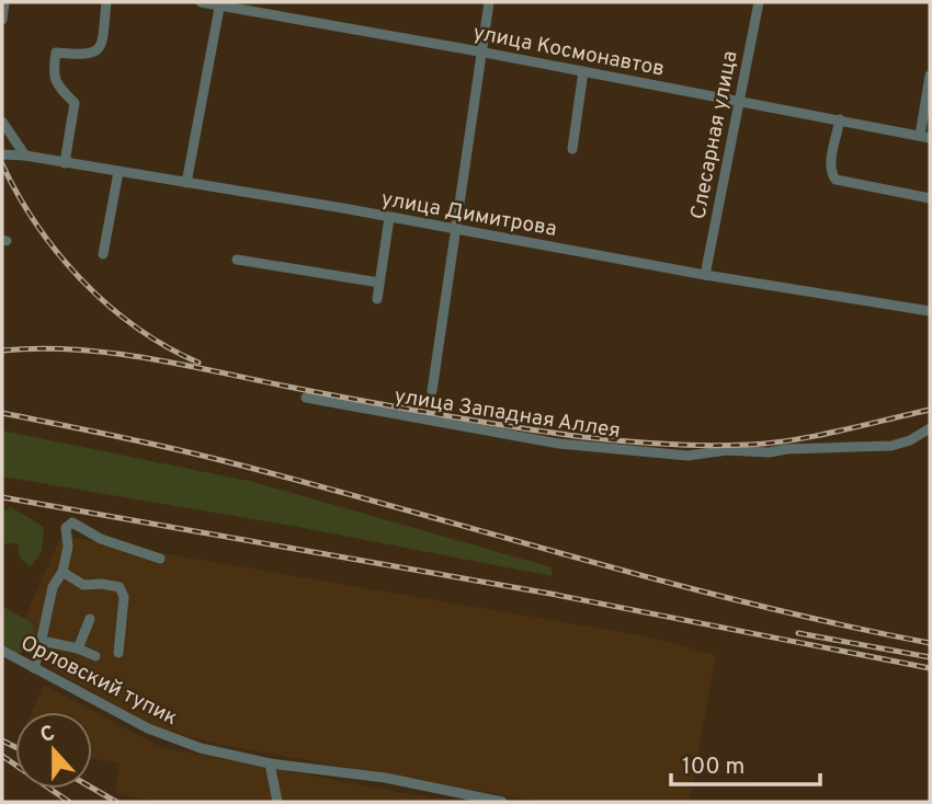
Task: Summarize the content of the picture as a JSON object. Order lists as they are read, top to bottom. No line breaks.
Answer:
{"streets":{"street":["улица Космонавтов","Слесарная улица","улица Димитрова","улица Западная Аллея","Орловский тупик"]},"crossings":[["улица Космонавтов","Слесарная улица"],["Слесарная улица","улица Димитрова"]],"scale_bar":"100 m","north":"top"}
